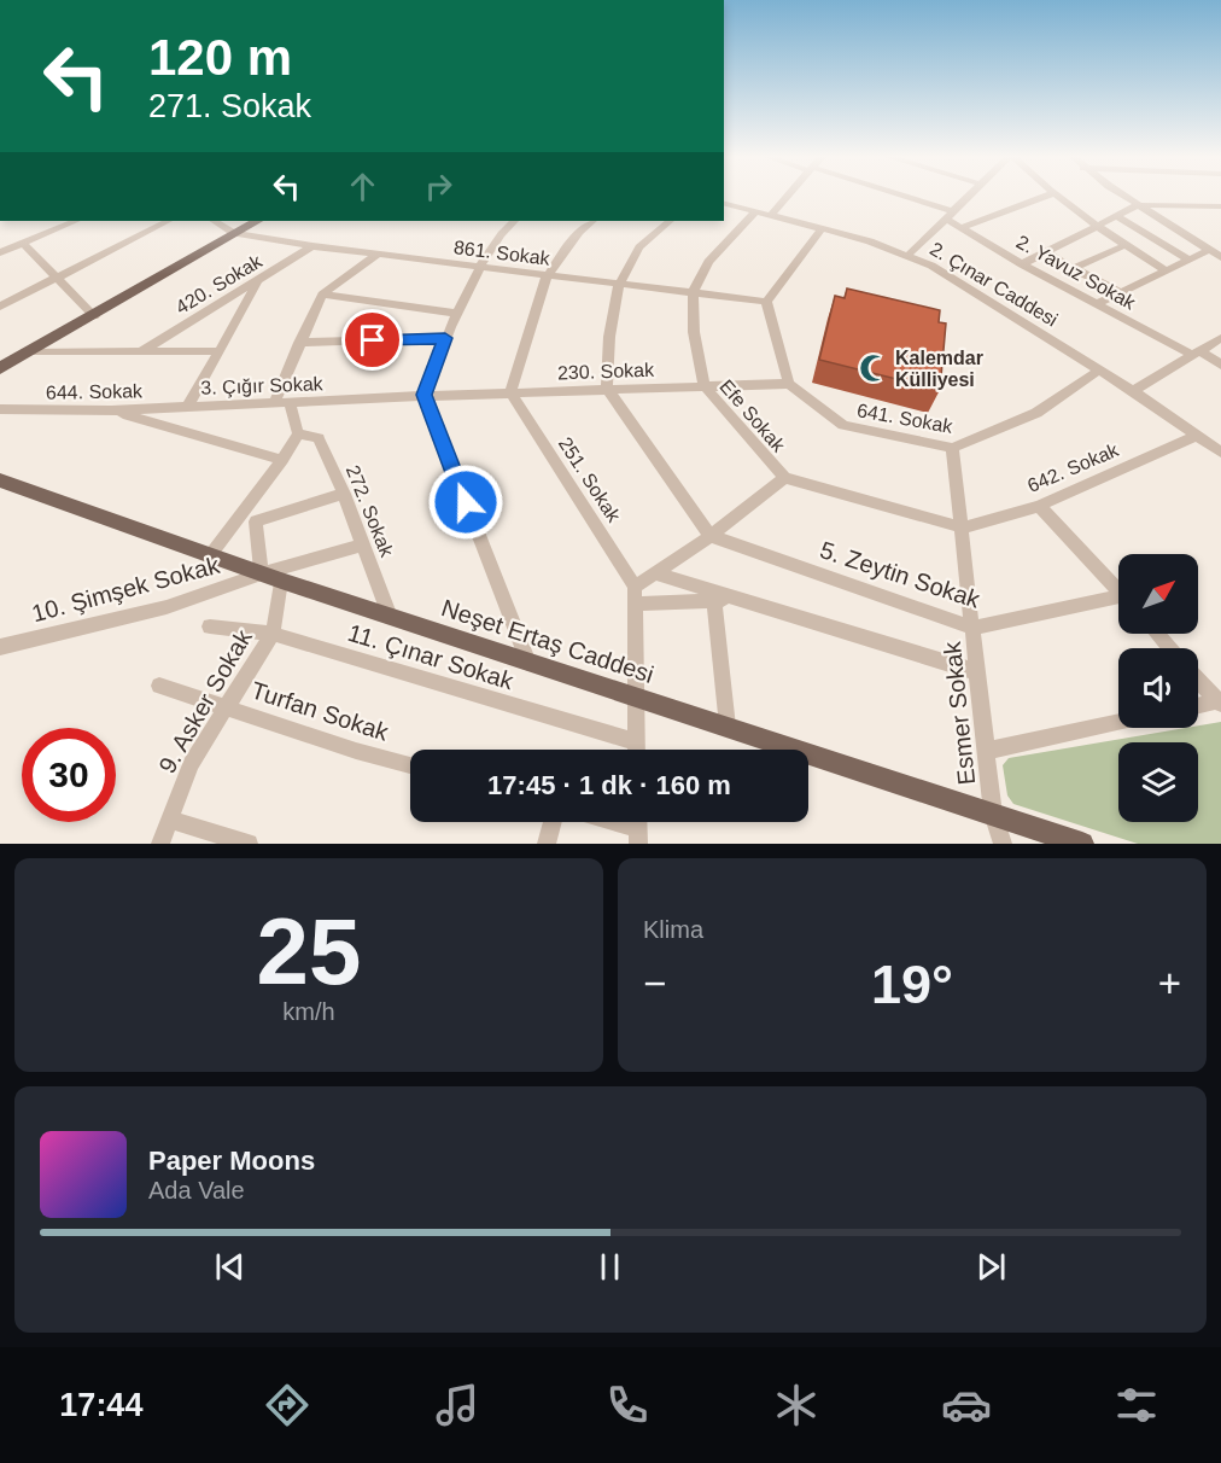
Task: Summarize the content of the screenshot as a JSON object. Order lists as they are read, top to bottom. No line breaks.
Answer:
{"streets":{"main road":["Neşet Ertaş Caddesi"],"street":["861. Sokak","2. Yavuz Sokak","420. Sokak","2. Çınar Caddesi","230. Sokak","3. Çığır Sokak","644. Sokak","Efe Sokak","641. Sokak","642. Sokak","251. Sokak","272. Sokak","5. Zeytin Sokak","10. Şimşek Sokak","11. Çınar Sokak","9. Asker Sokak","Turfan Sokak","Esmer Sokak"]},"crossings":[["861. Sokak","420. Sokak"],["861. Sokak","Efe Sokak"],["2. Çınar Caddesi","Efe Sokak"],["2. Çınar Caddesi","641. Sokak"],["2. Çınar Caddesi","642. Sokak"],["230. Sokak","3. Çığır Sokak"],["230. Sokak","Efe Sokak"],["230. Sokak","641. Sokak"],["230. Sokak","251. Sokak"],["3. Çığır Sokak","644. Sokak"],["Efe Sokak","642. Sokak"],["Efe Sokak","Esmer Sokak"],["641. Sokak","Esmer Sokak"],["642. Sokak","Esmer Sokak"],["272. Sokak","10. Şimşek Sokak"],["272. Sokak","Neşet Ertaş Caddesi"],["272. Sokak","9. Asker Sokak"],["5. Zeytin Sokak","Esmer Sokak"],["10. Şimşek Sokak","Neşet Ertaş Caddesi"],["10. Şimşek Sokak","9. Asker Sokak"],["Neşet Ertaş Caddesi","9. Asker Sokak"],["Neşet Ertaş Caddesi","Esmer Sokak"],["11. Çınar Sokak","9. Asker Sokak"],["9. Asker Sokak","Turfan Sokak"]],"places":{"mosque":["Kalemdar Külliyesi"]},"north":"top right","page":{"turn":["120 m","271. Sokak"],"limit":"30","trip":"17:45 · 1 dk · 160 m","tile":[["25","km/h"],"Klima"],"heat":["−","19°","+"],"song":["Paper Moons","Ada Vale"],"tabs":"17:44"}}
